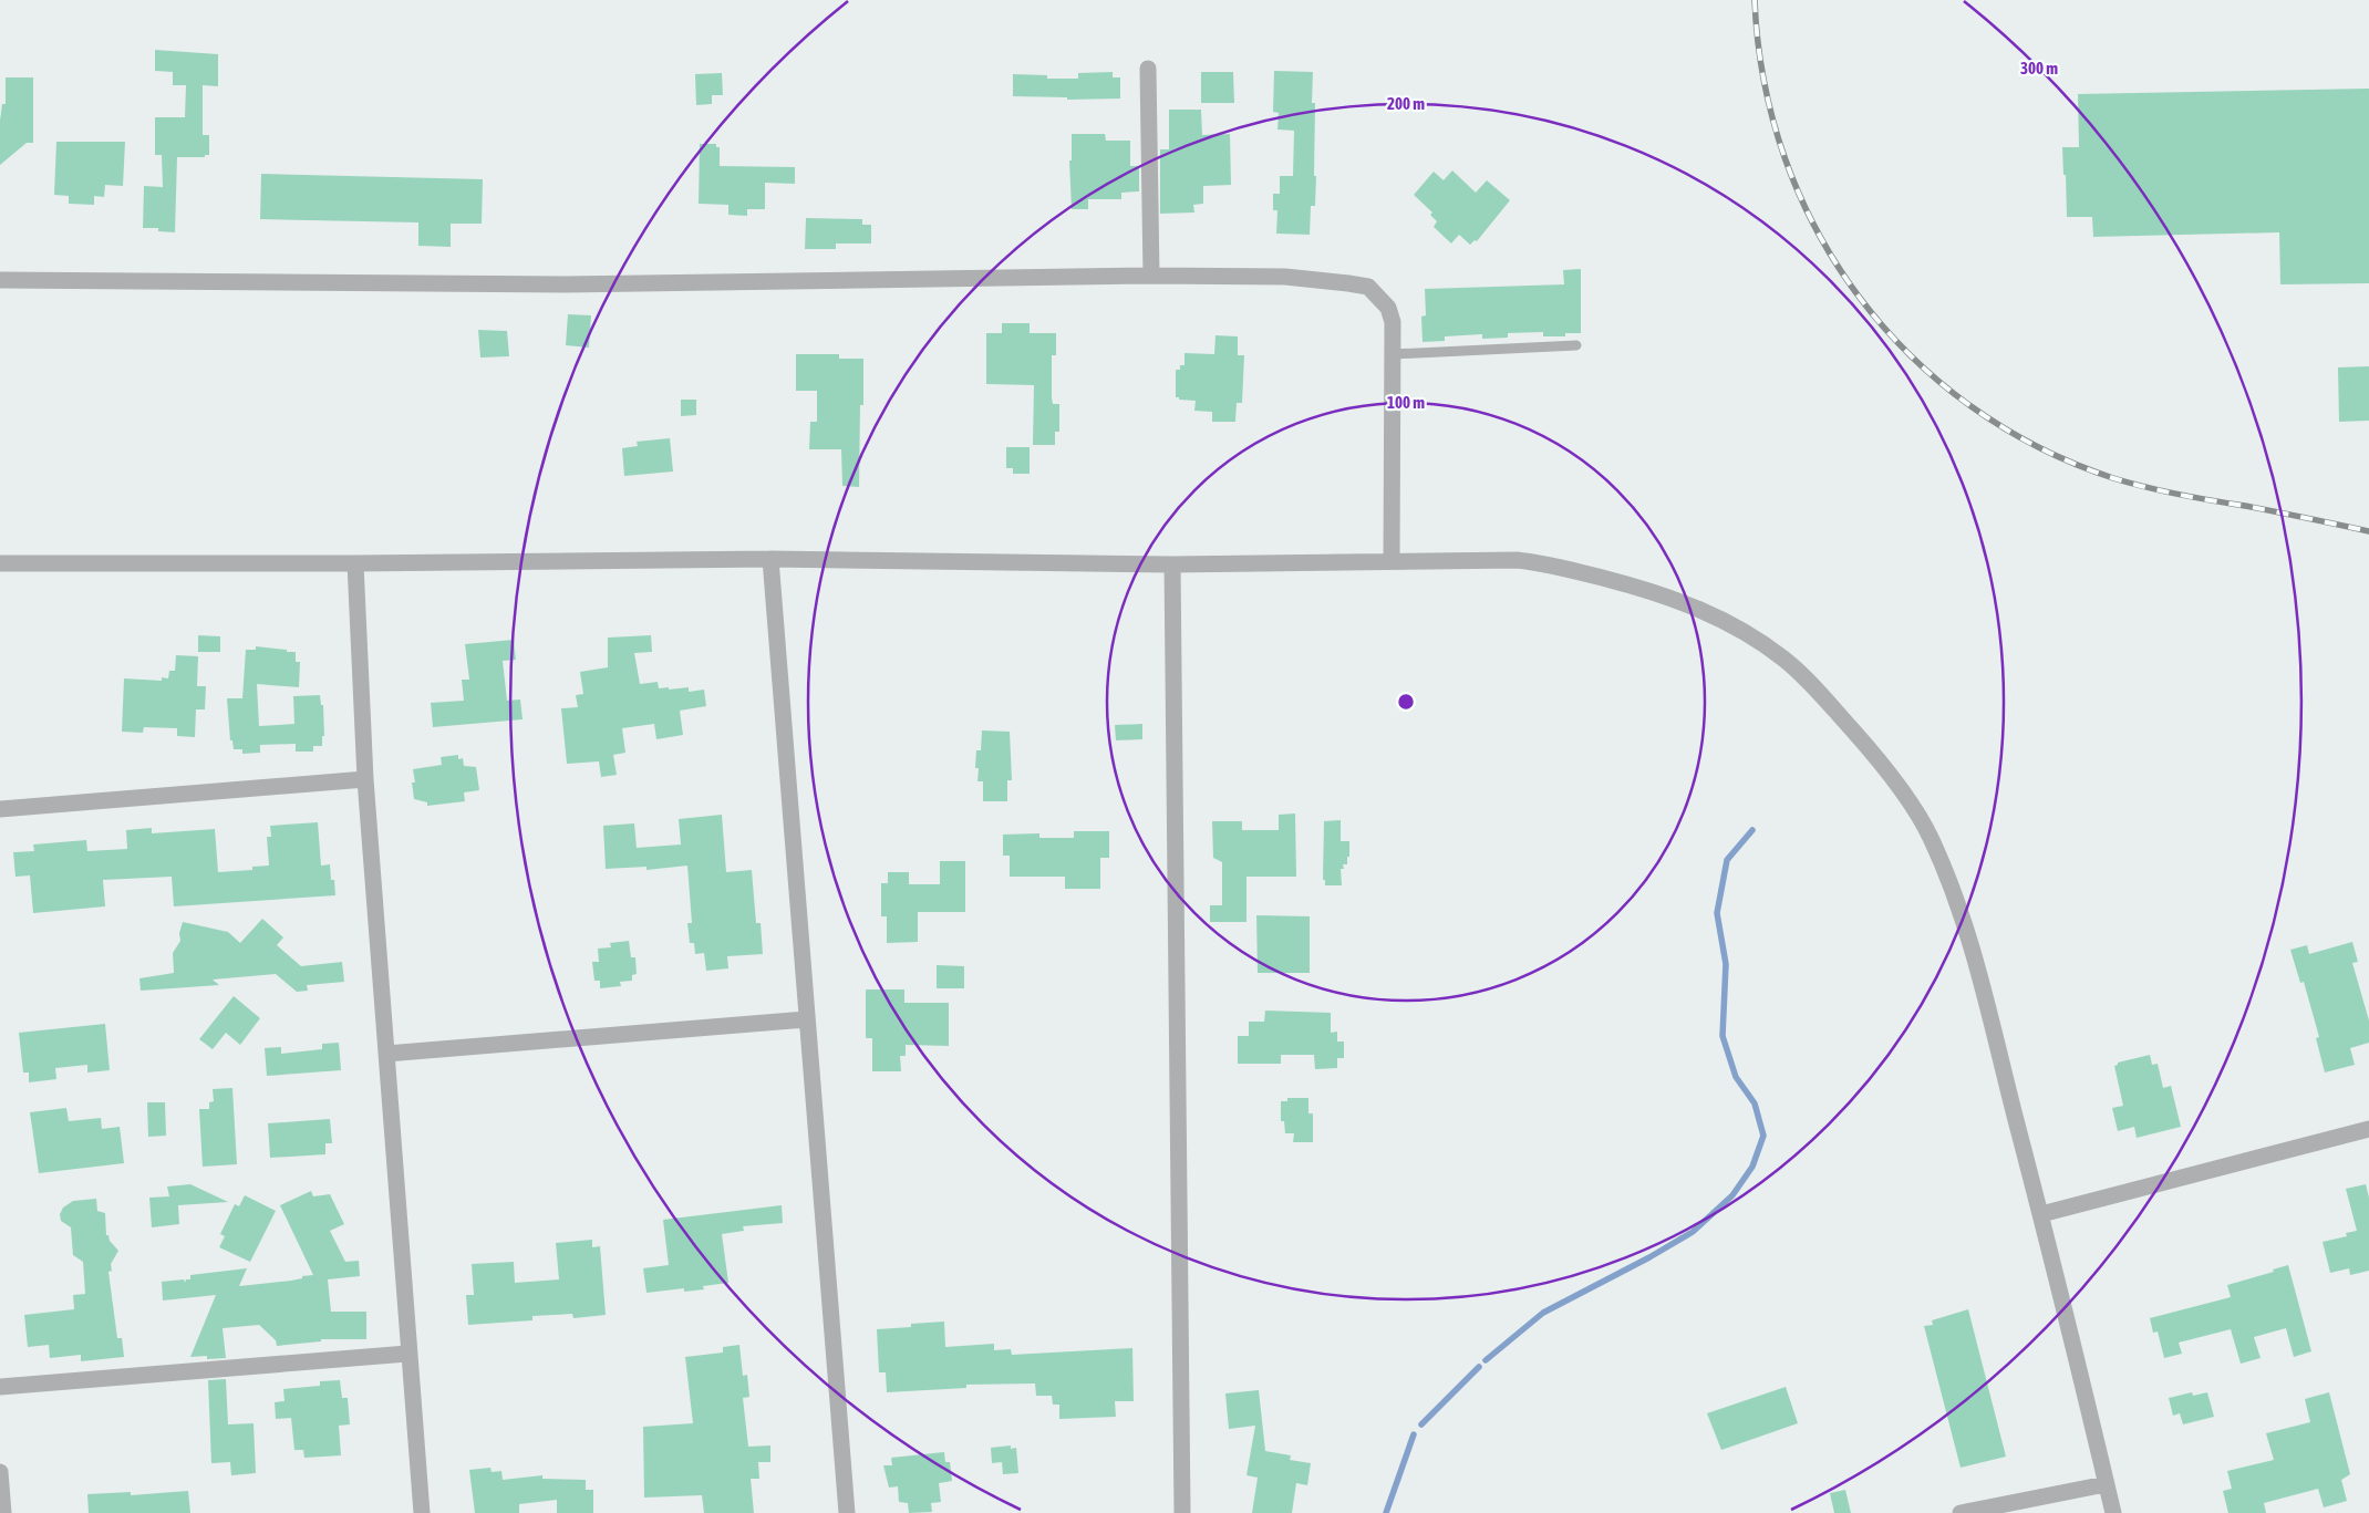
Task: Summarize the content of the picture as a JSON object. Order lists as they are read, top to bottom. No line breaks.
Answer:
{"rings":["300 m","200 m","100 m"]}
